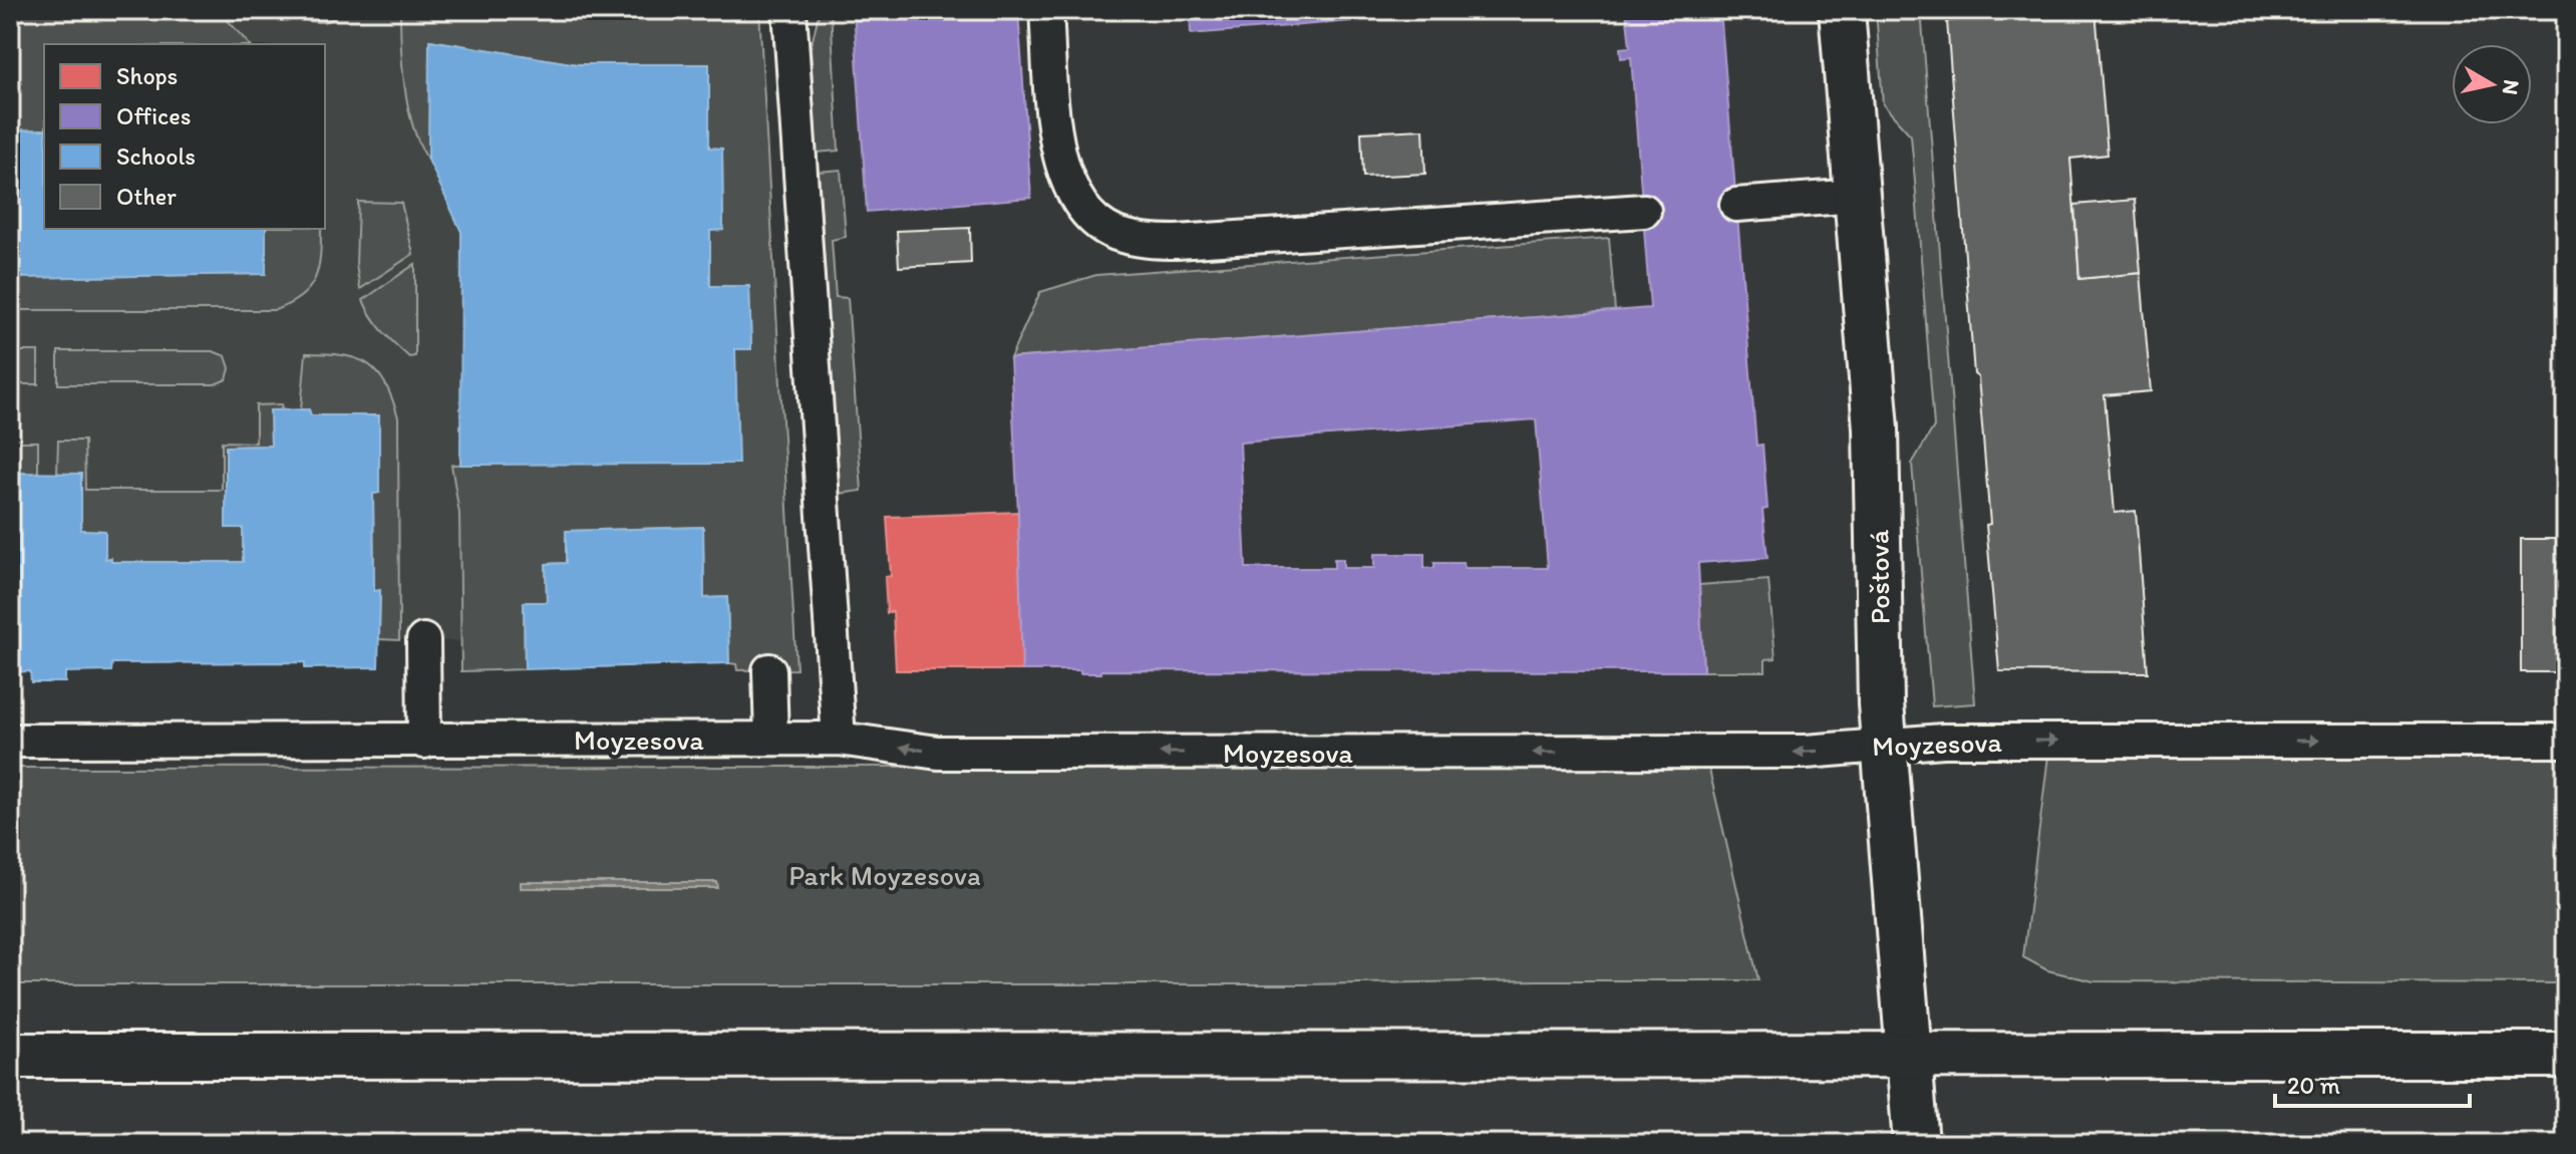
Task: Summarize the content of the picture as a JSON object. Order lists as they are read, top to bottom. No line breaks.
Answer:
{"streets":{"street":["Poštová"],"lane":["Moyzesova"]},"crossings":[["Poštová","Moyzesova"]],"parks":["Park Moyzesova"],"legend":["Shops","Offices","Schools","Other"],"scale_bar":"20 m","north":"right"}
